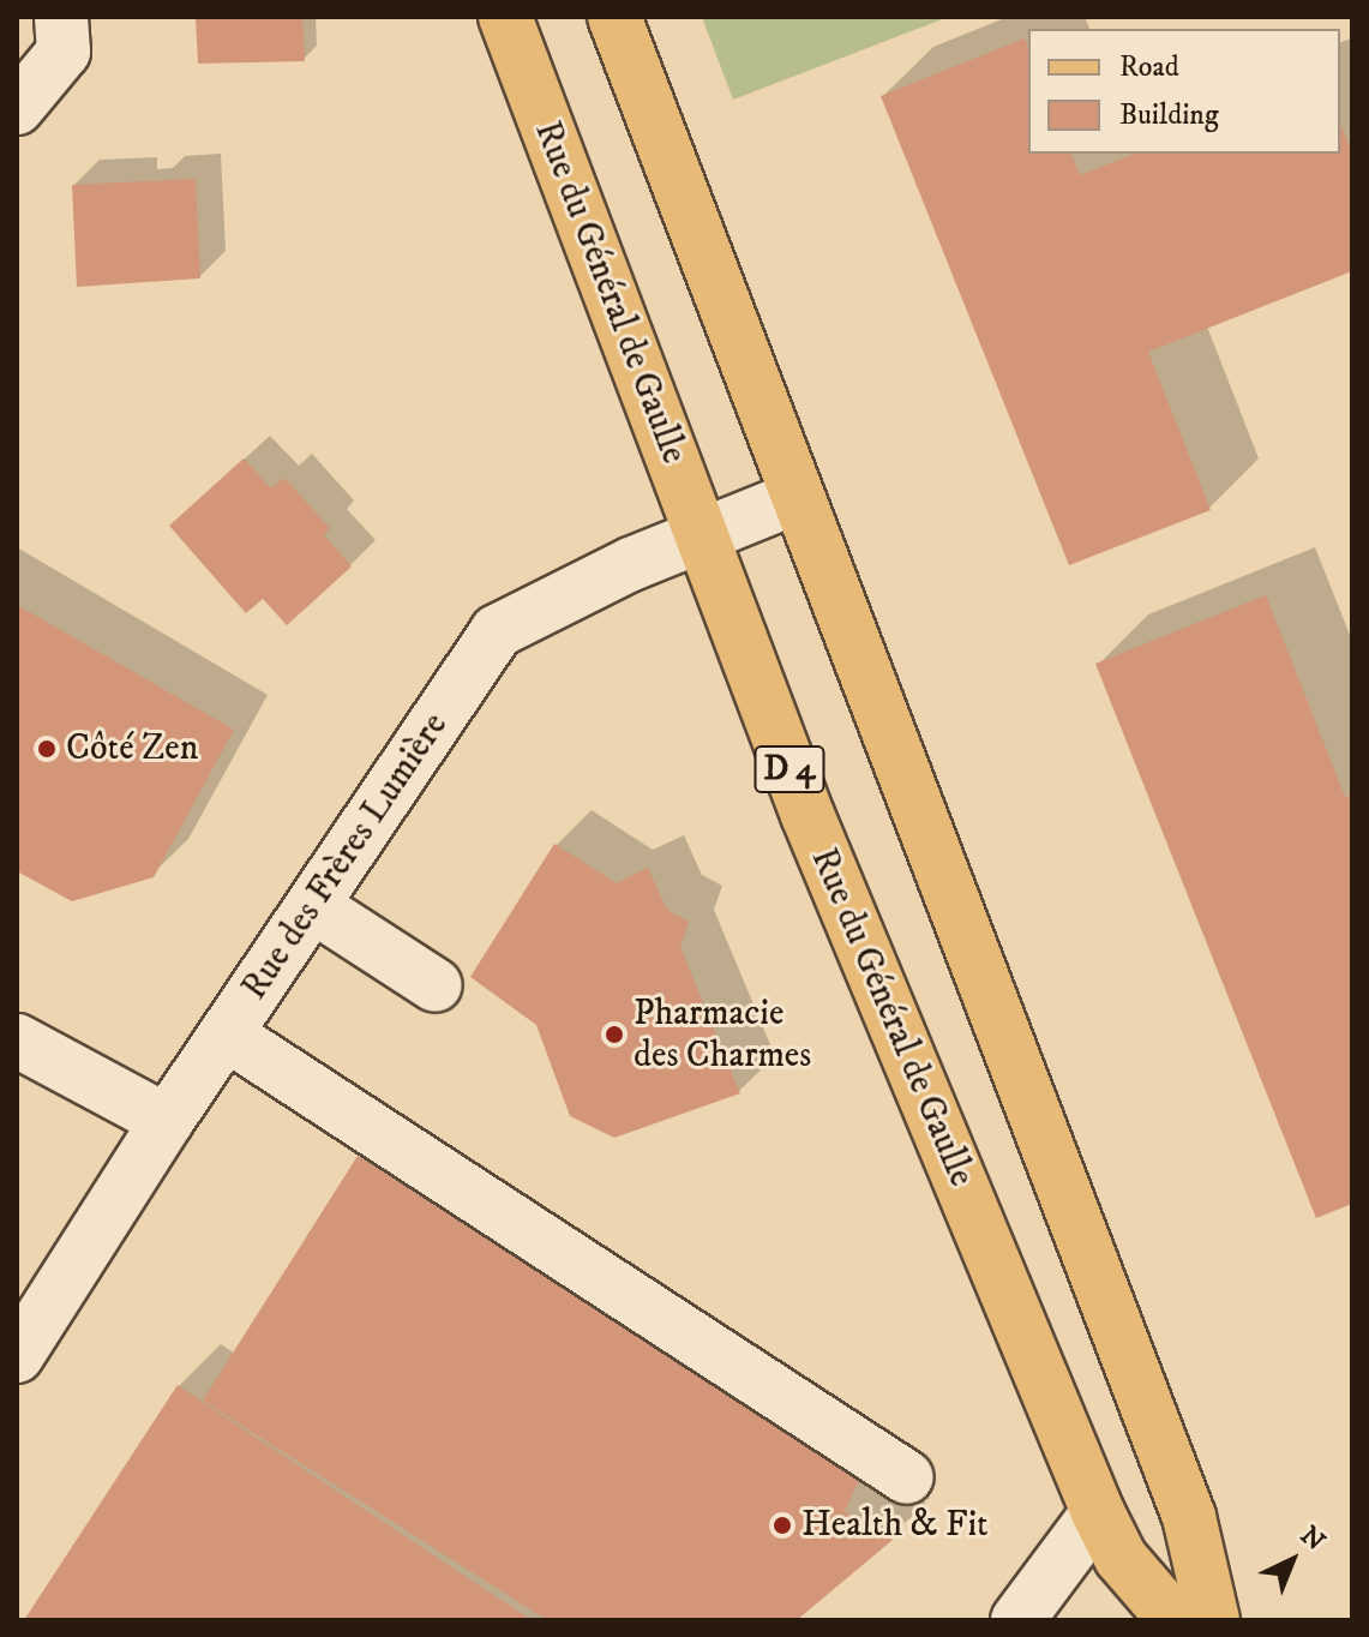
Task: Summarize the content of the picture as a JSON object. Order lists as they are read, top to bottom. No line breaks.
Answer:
{"streets":{"main road":["Rue du Général de Gaulle","D 4"],"street":["Rue des Frères Lumière"]},"crossings":[["Rue du Général de Gaulle","Rue des Frères Lumière"]],"places":["Côté Zen","Pharmacie des Charmes","Health & Fit"],"legend":["Road","Building"],"north":"top right"}
